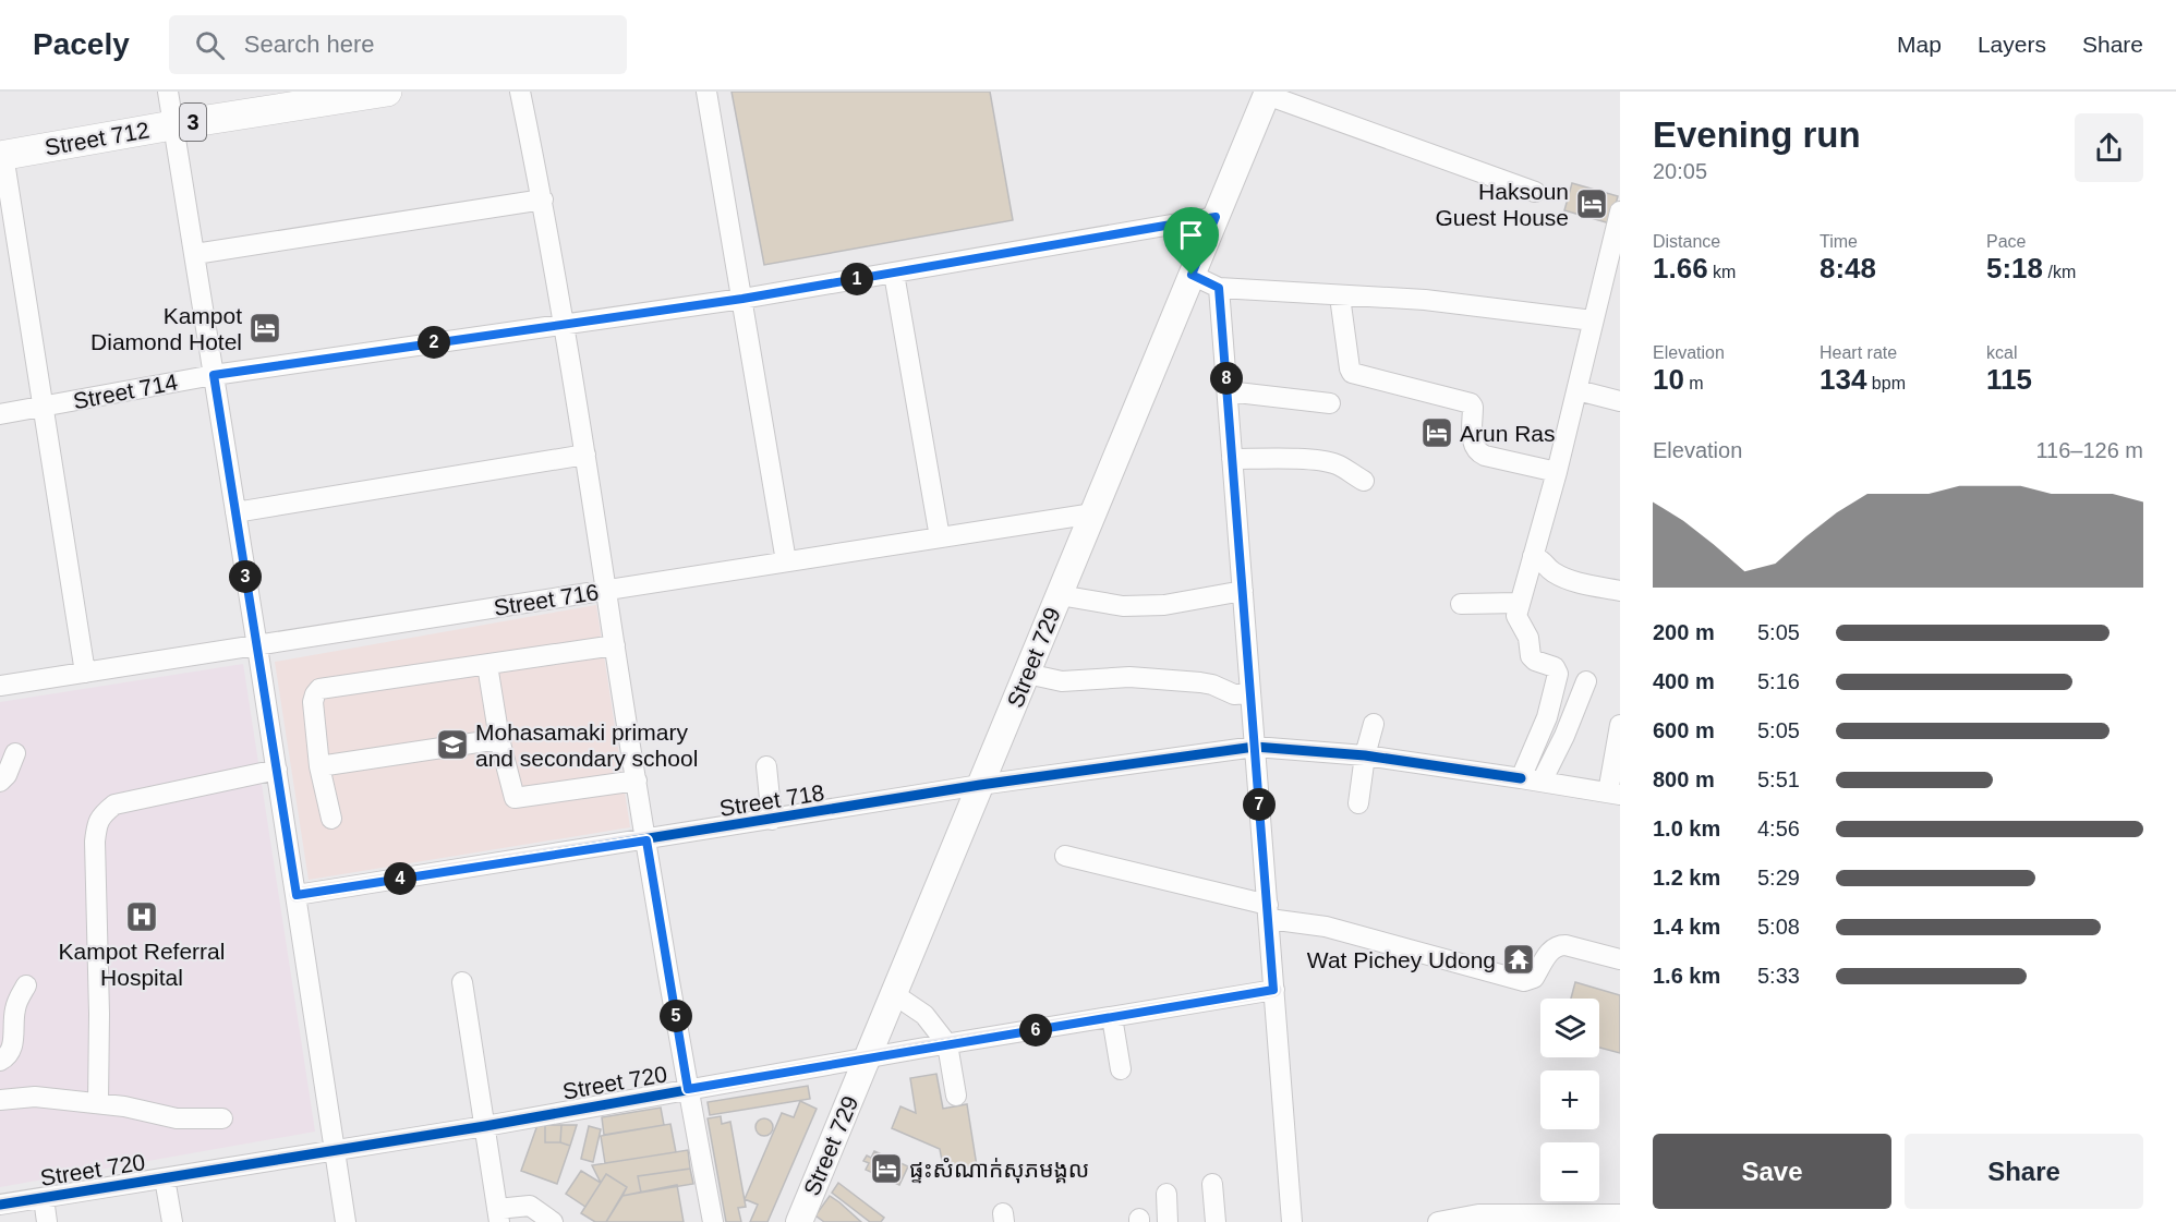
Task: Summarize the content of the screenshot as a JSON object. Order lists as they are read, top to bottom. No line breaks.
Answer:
{"streets":{"highway":["3","Street 712"],"main road":["Street 729"],"street":["Street 714","Street 716","Street 718","Street 720"]},"crossings":[["Street 714","Street 729"],["Street 716","Street 729"],["Street 729","Street 718"],["Street 729","Street 720"]],"places":{"hotel":["Haksoun Guest House","Kampot Diamond Hotel","Arun Ras","ផ្ទះសំណាក់សុភមង្គល"],"school or university":["Mohasamaki primary and secondary school"],"hospital":["Kampot Referral Hospital"],"temple":["Wat Pichey Udong"]},"page":{"header":"Pacely","search":"Search here","nav":["Map","Layers","Share"],"heading":["Evening run","20:05"],"stats":[["Distance","1.66 km"],["Time","8:48"],["Pace","5:18 /km"],["Elevation","10 m"],["Heart rate","134 bpm"],["kcal","115"]],"pins":["1","2","8","3","7","4","5","6"],"chart":["Elevation","116–126 m"],"list":[{"name":"200 m","note":"5:05"},{"name":"400 m","note":"5:16"},{"name":"600 m","note":"5:05"},{"name":"800 m","note":"5:51"},{"name":"1.0 km","note":"4:56"},{"name":"1.2 km","note":"5:29"},{"name":"1.4 km","note":"5:08"},{"name":"1.6 km","note":"5:33"}],"map_buttons":["+","−"],"buttons":["Save","Share"]}}
